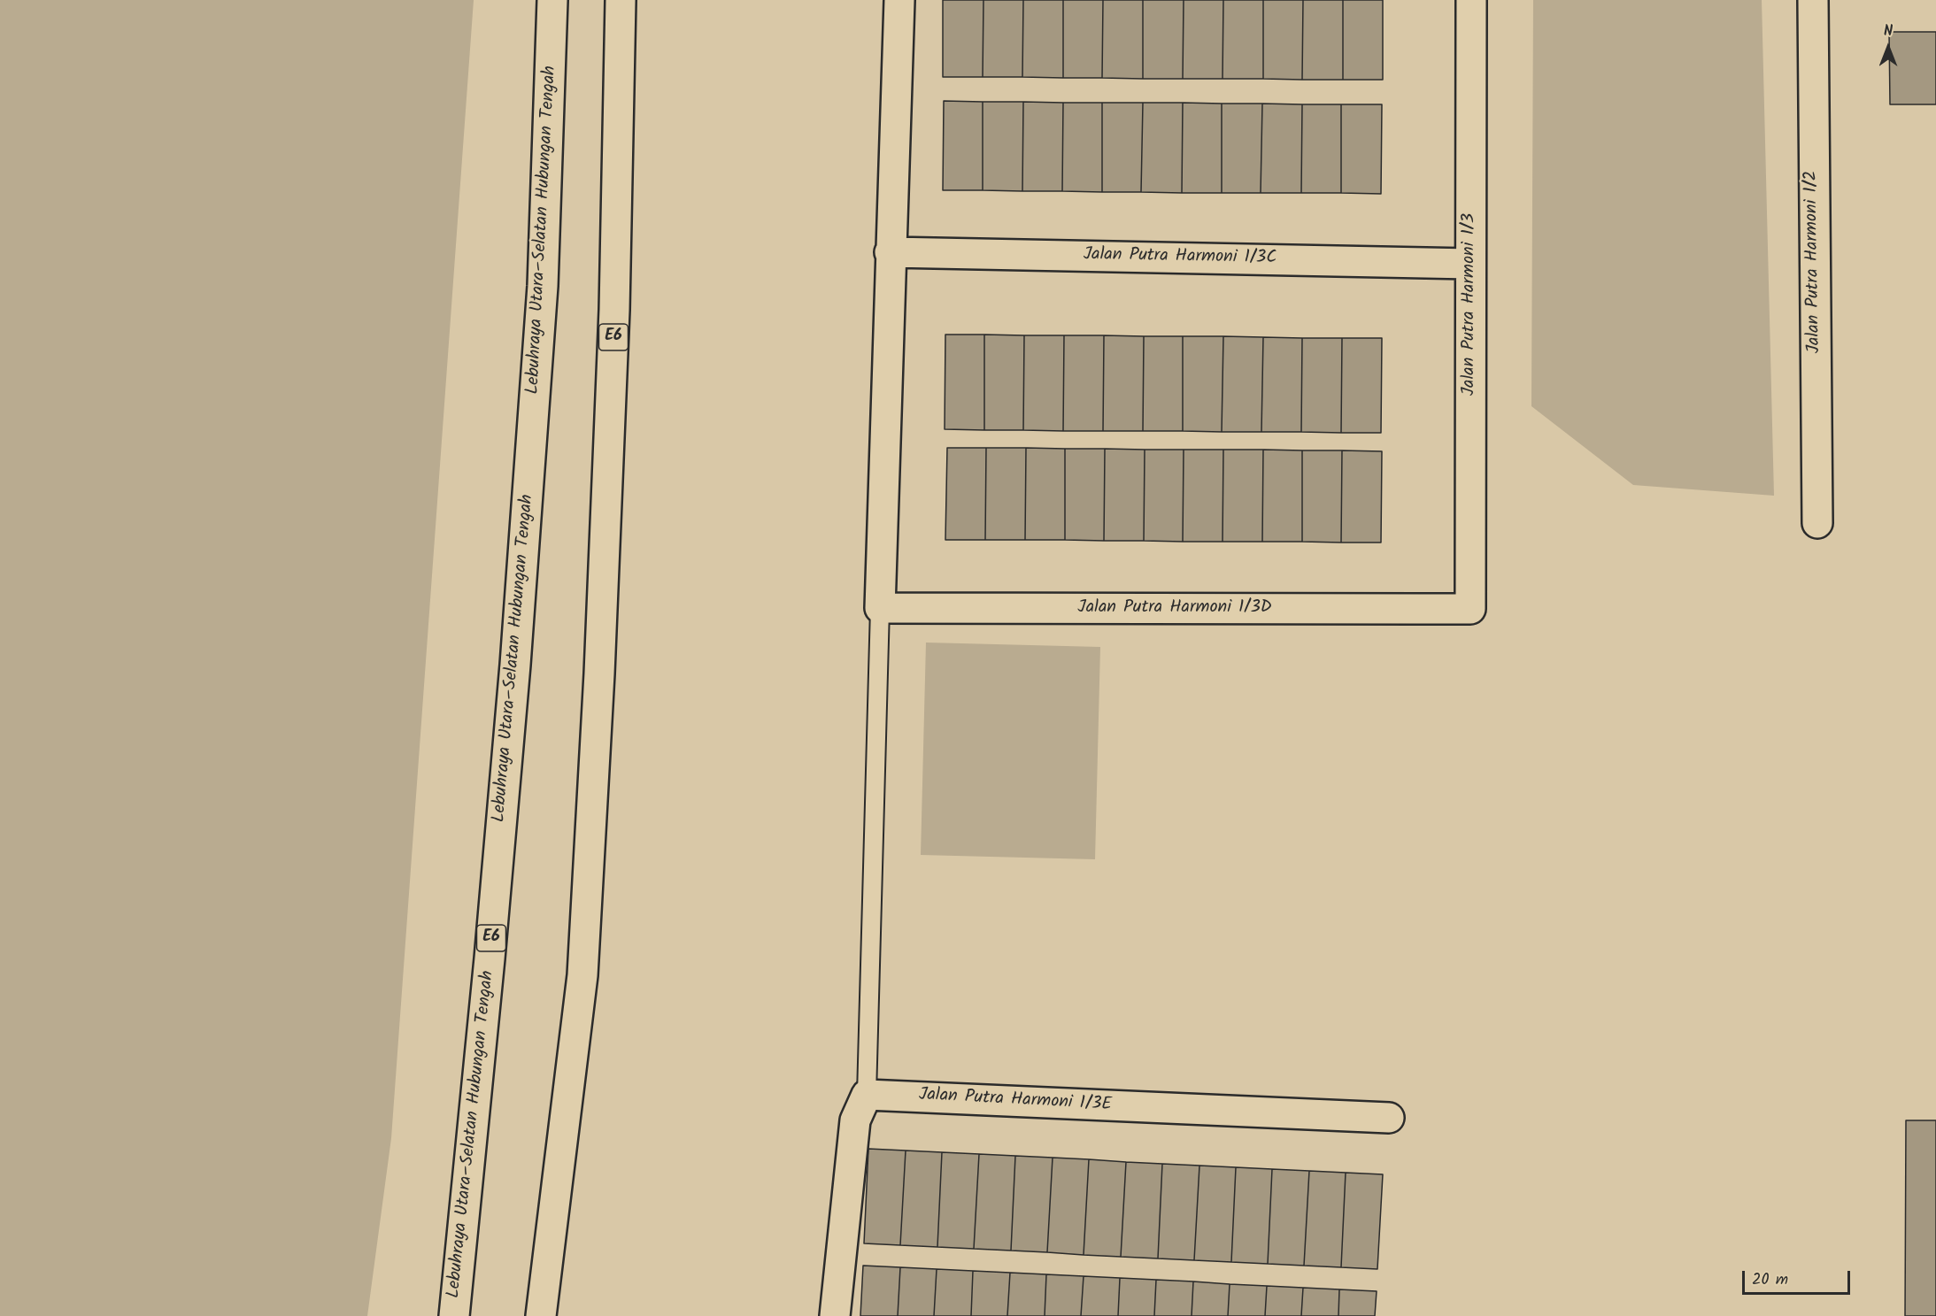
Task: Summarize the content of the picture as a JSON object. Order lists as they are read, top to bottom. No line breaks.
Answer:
{"streets":{"main road":["Lebuhraya Utara–Selatan Hubungan Tengah","Jalan Putra Harmoni 1/3C","Jalan Putra Harmoni 1/2","Jalan Putra Harmoni 1/3","E6","Jalan Putra Harmoni 1/3D","Jalan Putra Harmoni 1/3E"]},"crossings":[["Jalan Putra Harmoni 1/3C","Jalan Putra Harmoni 1/3"],["Jalan Putra Harmoni 1/3","Jalan Putra Harmoni 1/3D"]],"scale_bar":"20 m","north":"top"}
